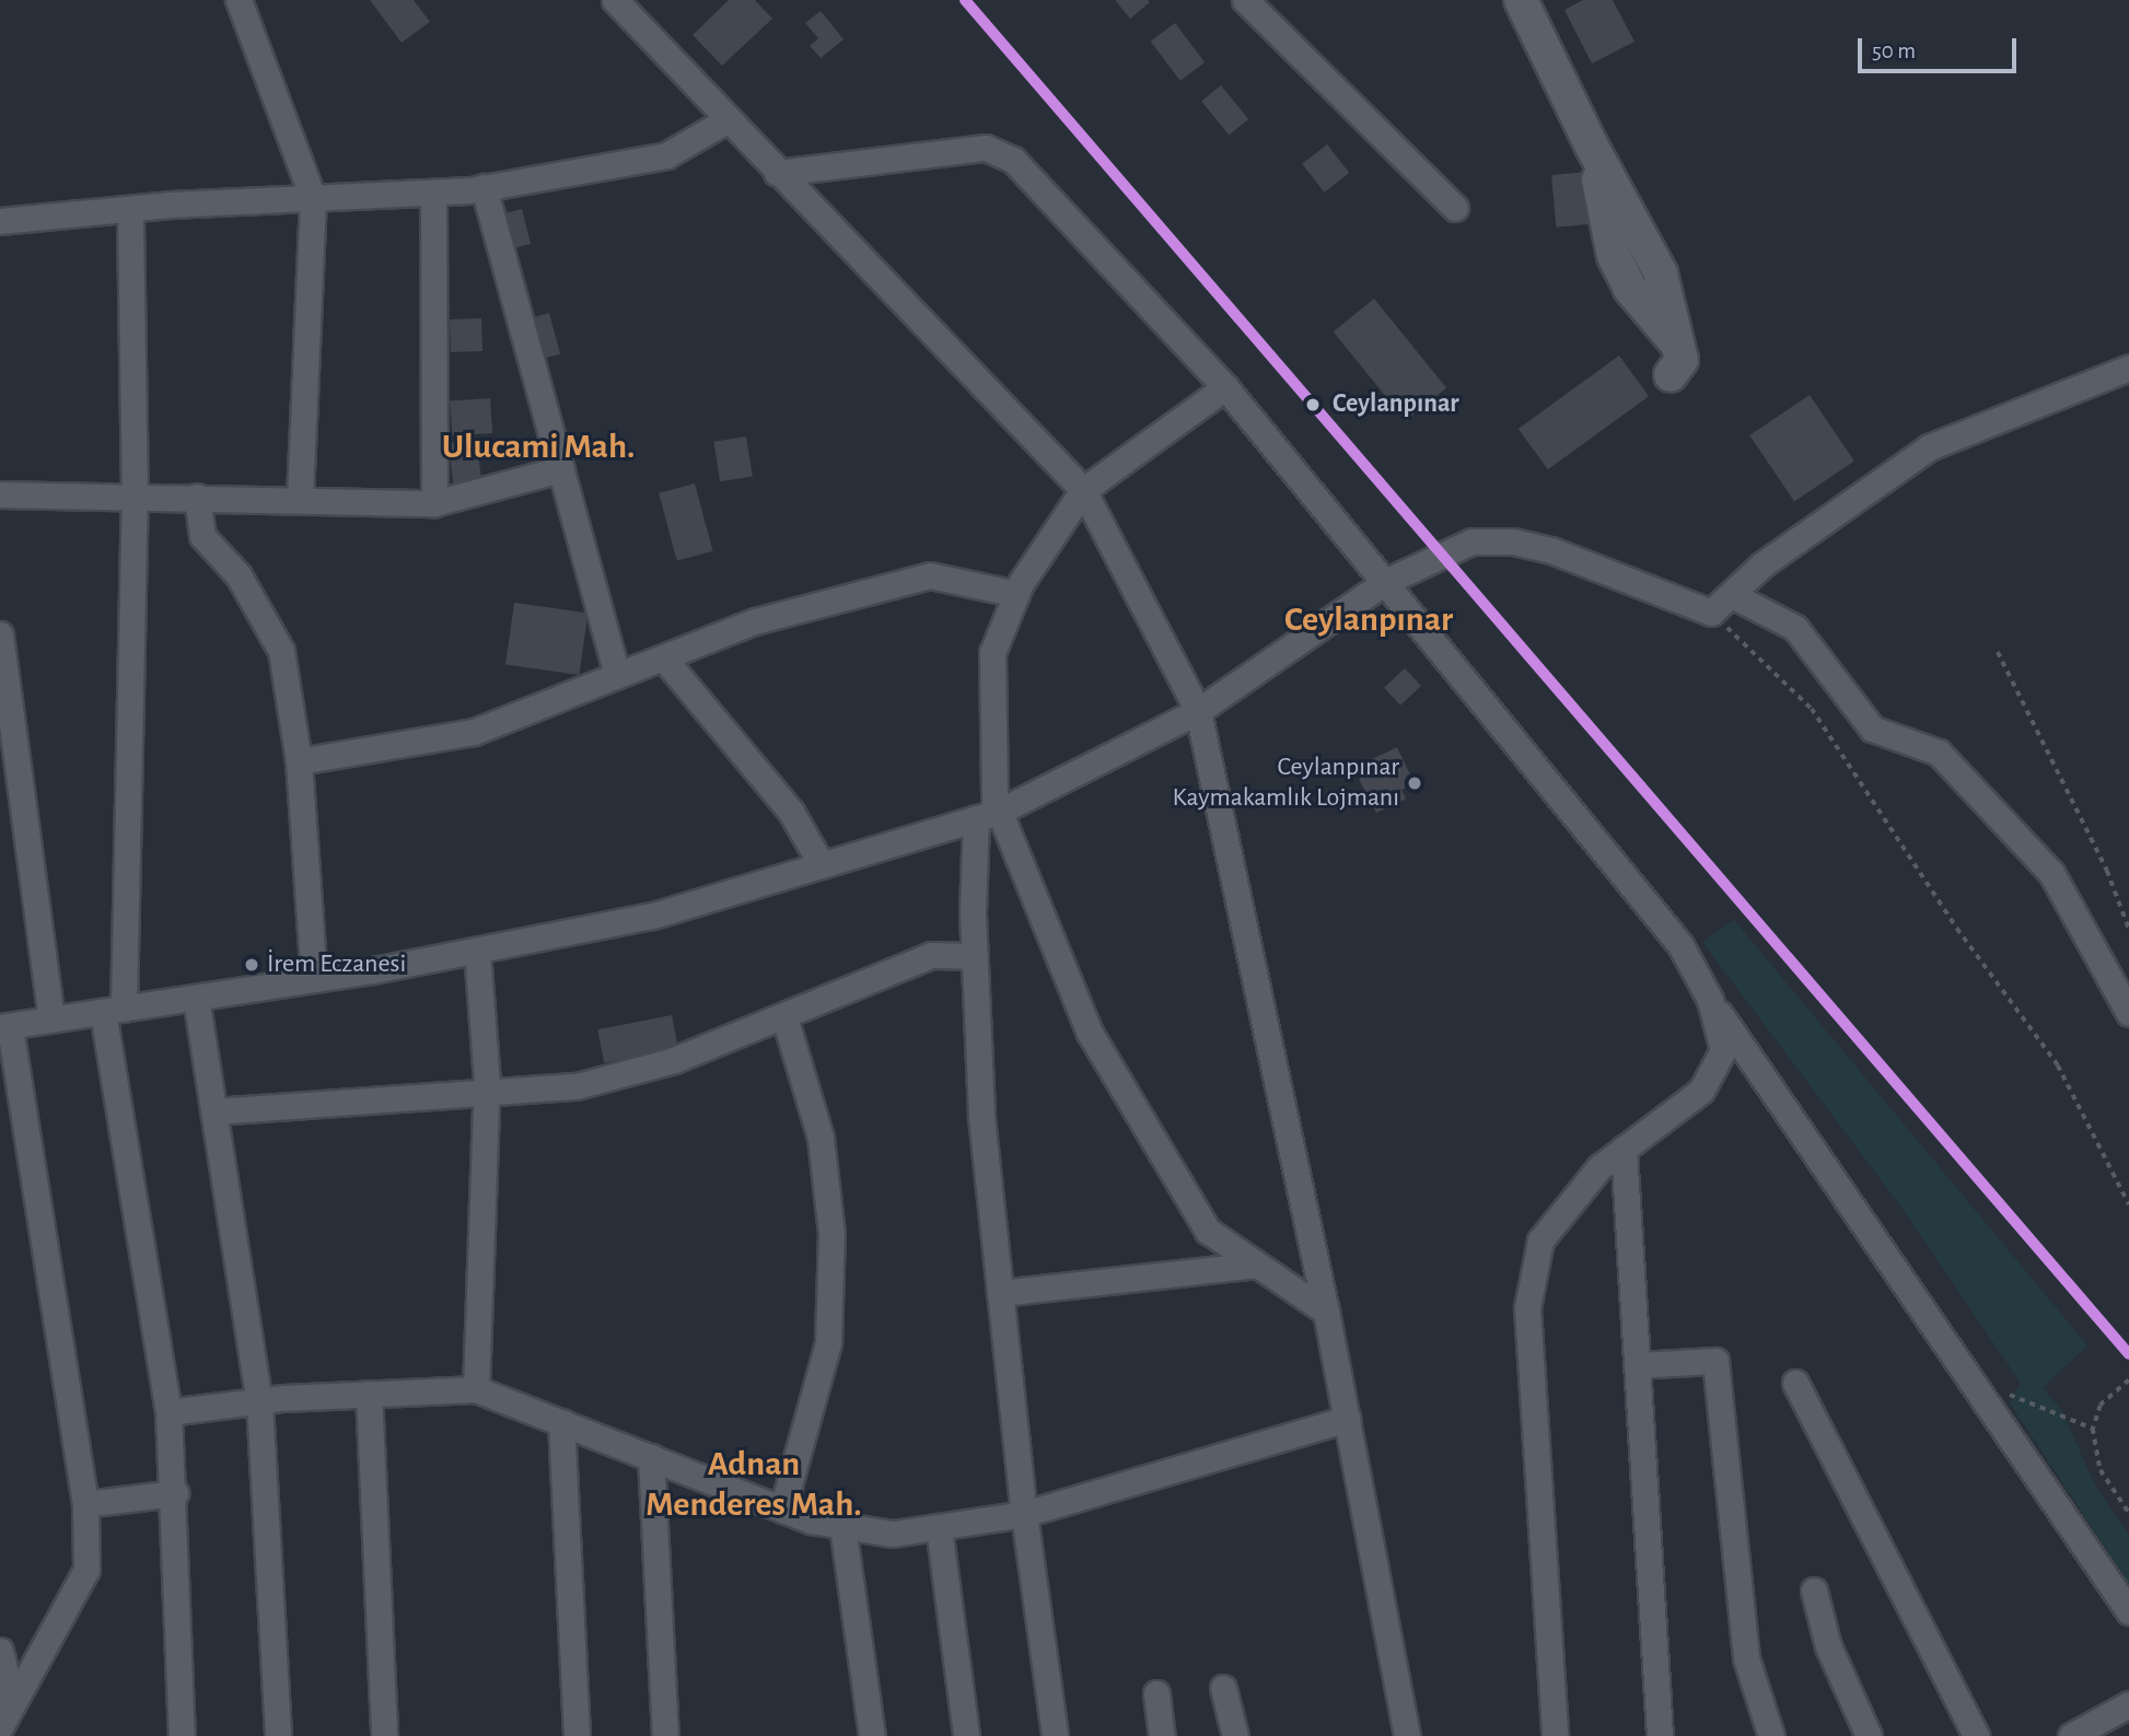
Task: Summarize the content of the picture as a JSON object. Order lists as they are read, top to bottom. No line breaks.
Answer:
{"districts":["Ulucami Mah.","Ceylanpınar","Adnan Menderes Mah."],"places":["Ceylanpınar","Ceylanpınar Kaymakamlık Lojmanı","İrem Eczanesi"],"scale_bar":"50 m"}
